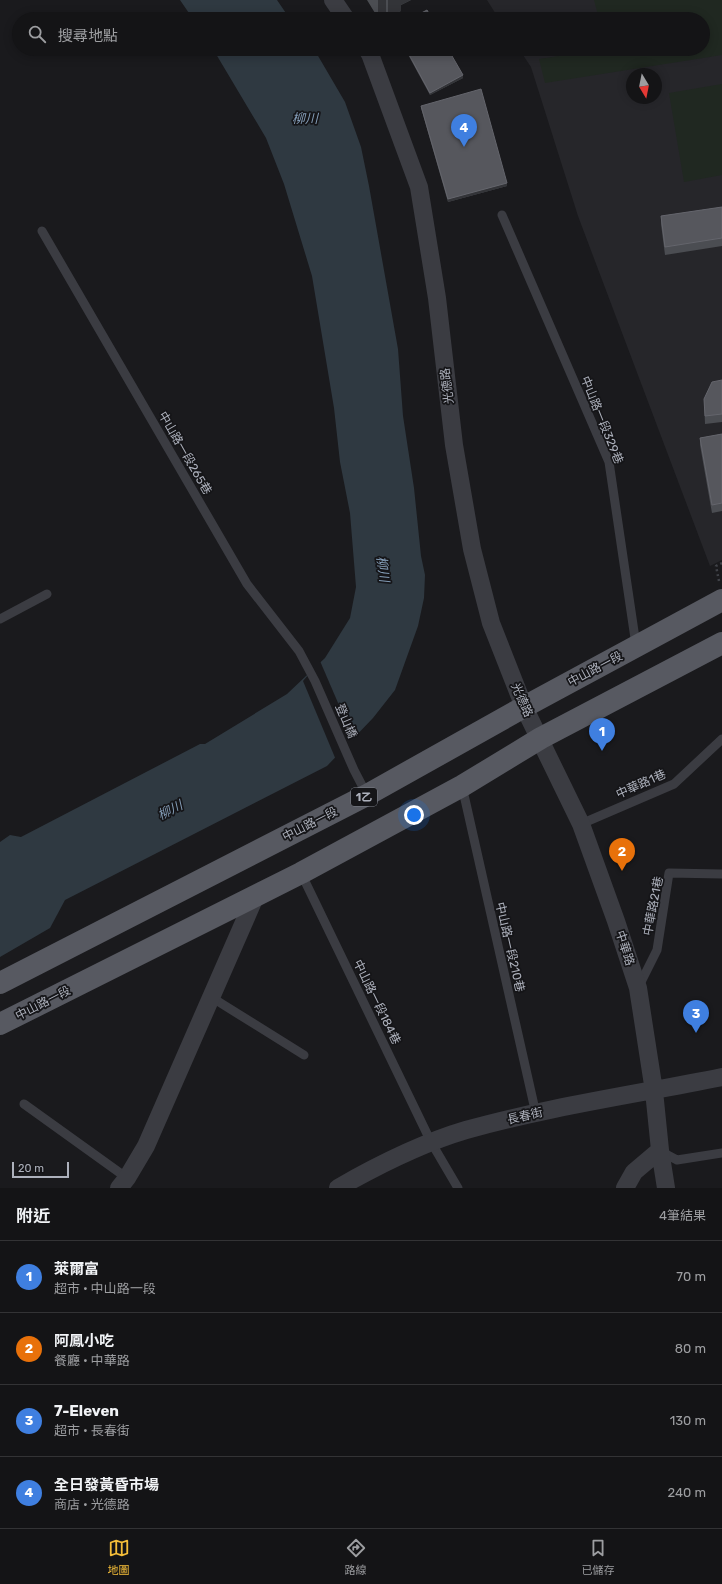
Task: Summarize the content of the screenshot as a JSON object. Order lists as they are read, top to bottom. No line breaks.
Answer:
{"streets":{"main road":["中山路一段","1乙"],"street":["光德路","中華路","長春街"],"lane":["中山路一段329巷","中山路一段265巷","登山橋","中華路1巷","中華路21巷","中山路一段210巷","中山路一段184巷"]},"crossings":[["光德路","中山路一段"],["光德路","中華路"],["中山路一段329巷","中山路一段"],["中山路一段265巷","登山橋"],["中山路一段","登山橋"],["中山路一段","中山路一段210巷"],["中山路一段","中華路"],["中山路一段","中山路一段184巷"],["中華路1巷","中華路"],["中華路21巷","中華路"],["中山路一段210巷","長春街"],["中華路","長春街"],["中山路一段184巷","長春街"]],"water":["柳川"],"scale_bar":"20 m","north":"bottom","page":{"search":"搜尋地點","pins":["4","1","2","3"],"scale":"20 m","heading":["附近","4筆結果"],"list":[{"mark":"1","name":"萊爾富","note":"超市 · 中山路一段","value":"70 m"},{"mark":"2","name":"阿鳳小吃","note":"餐廳 · 中華路","value":"80 m"},{"mark":"3","name":"7-Eleven","note":"超市 · 長春街","value":"130 m"},{"mark":"4","name":"全日發黃昏市場","note":"商店 · 光德路","value":"240 m"}],"nav":["地圖","路線","已儲存"]}}
